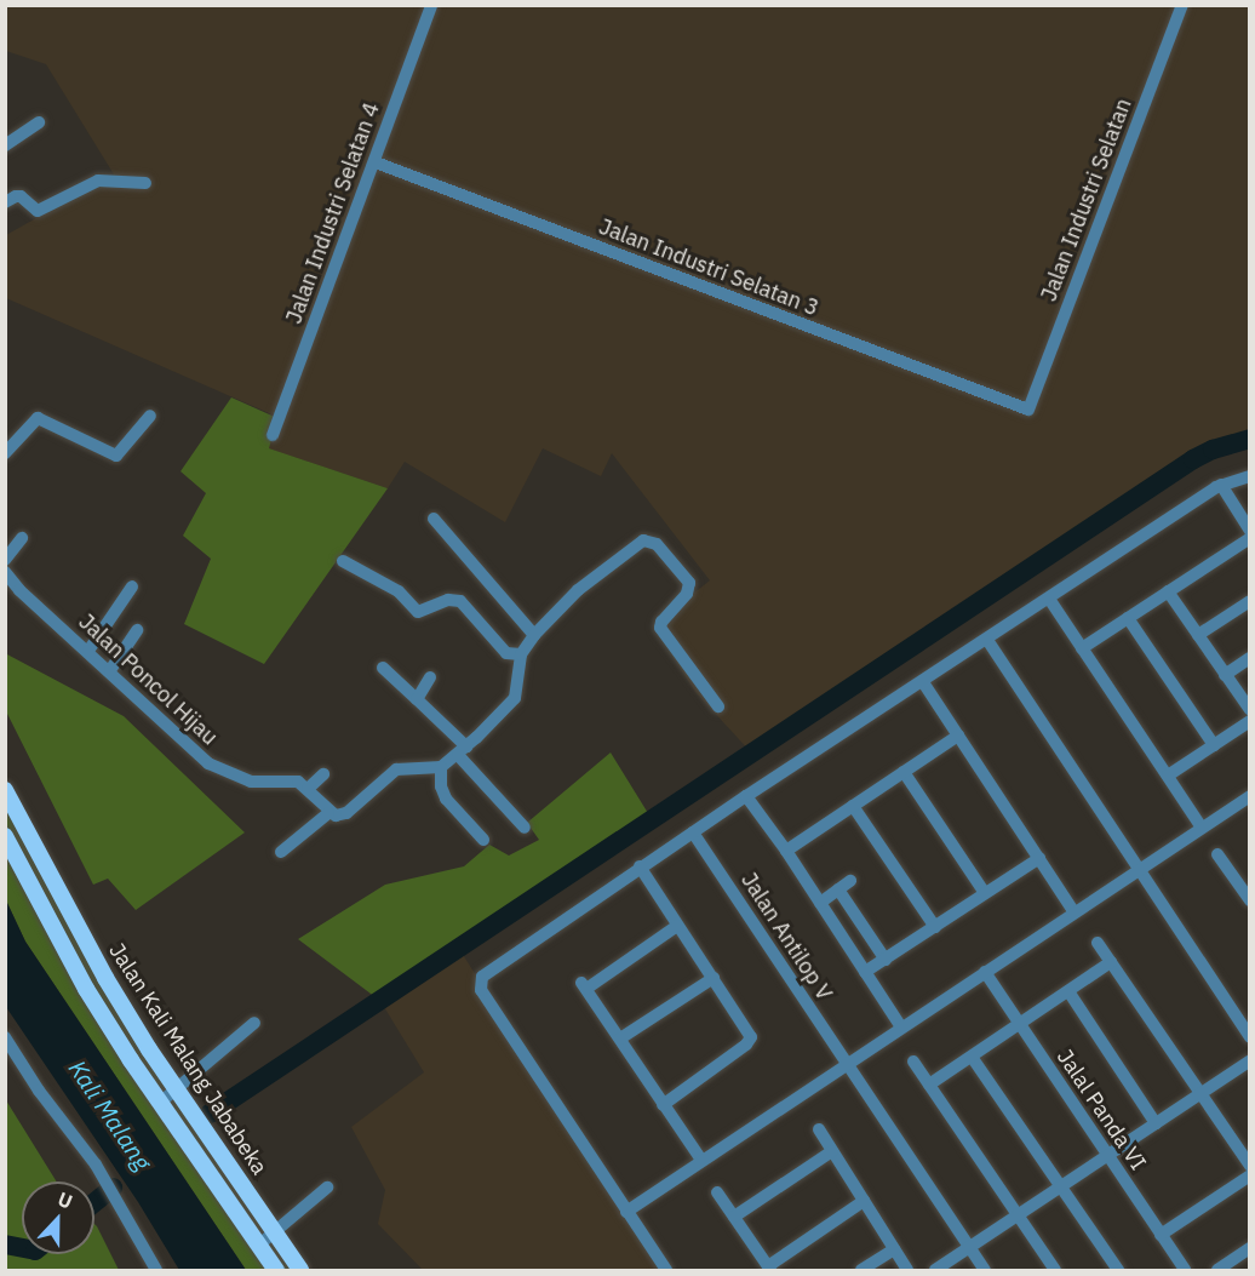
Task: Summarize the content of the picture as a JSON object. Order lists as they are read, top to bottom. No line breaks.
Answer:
{"streets":{"main road":["Jalan Kali Malang Jababeka"],"street":["Jalan Industri Selatan","Jalan Industri Selatan 4","Jalan Industri Selatan 3","Jalan Poncol Hijau","Jalan Antilop V","Jalal Panda VI"]},"crossings":[["Jalan Industri Selatan","Jalan Industri Selatan 3"],["Jalan Industri Selatan 4","Jalan Industri Selatan 3"]],"water":["Kali Malang"],"north":"top"}
